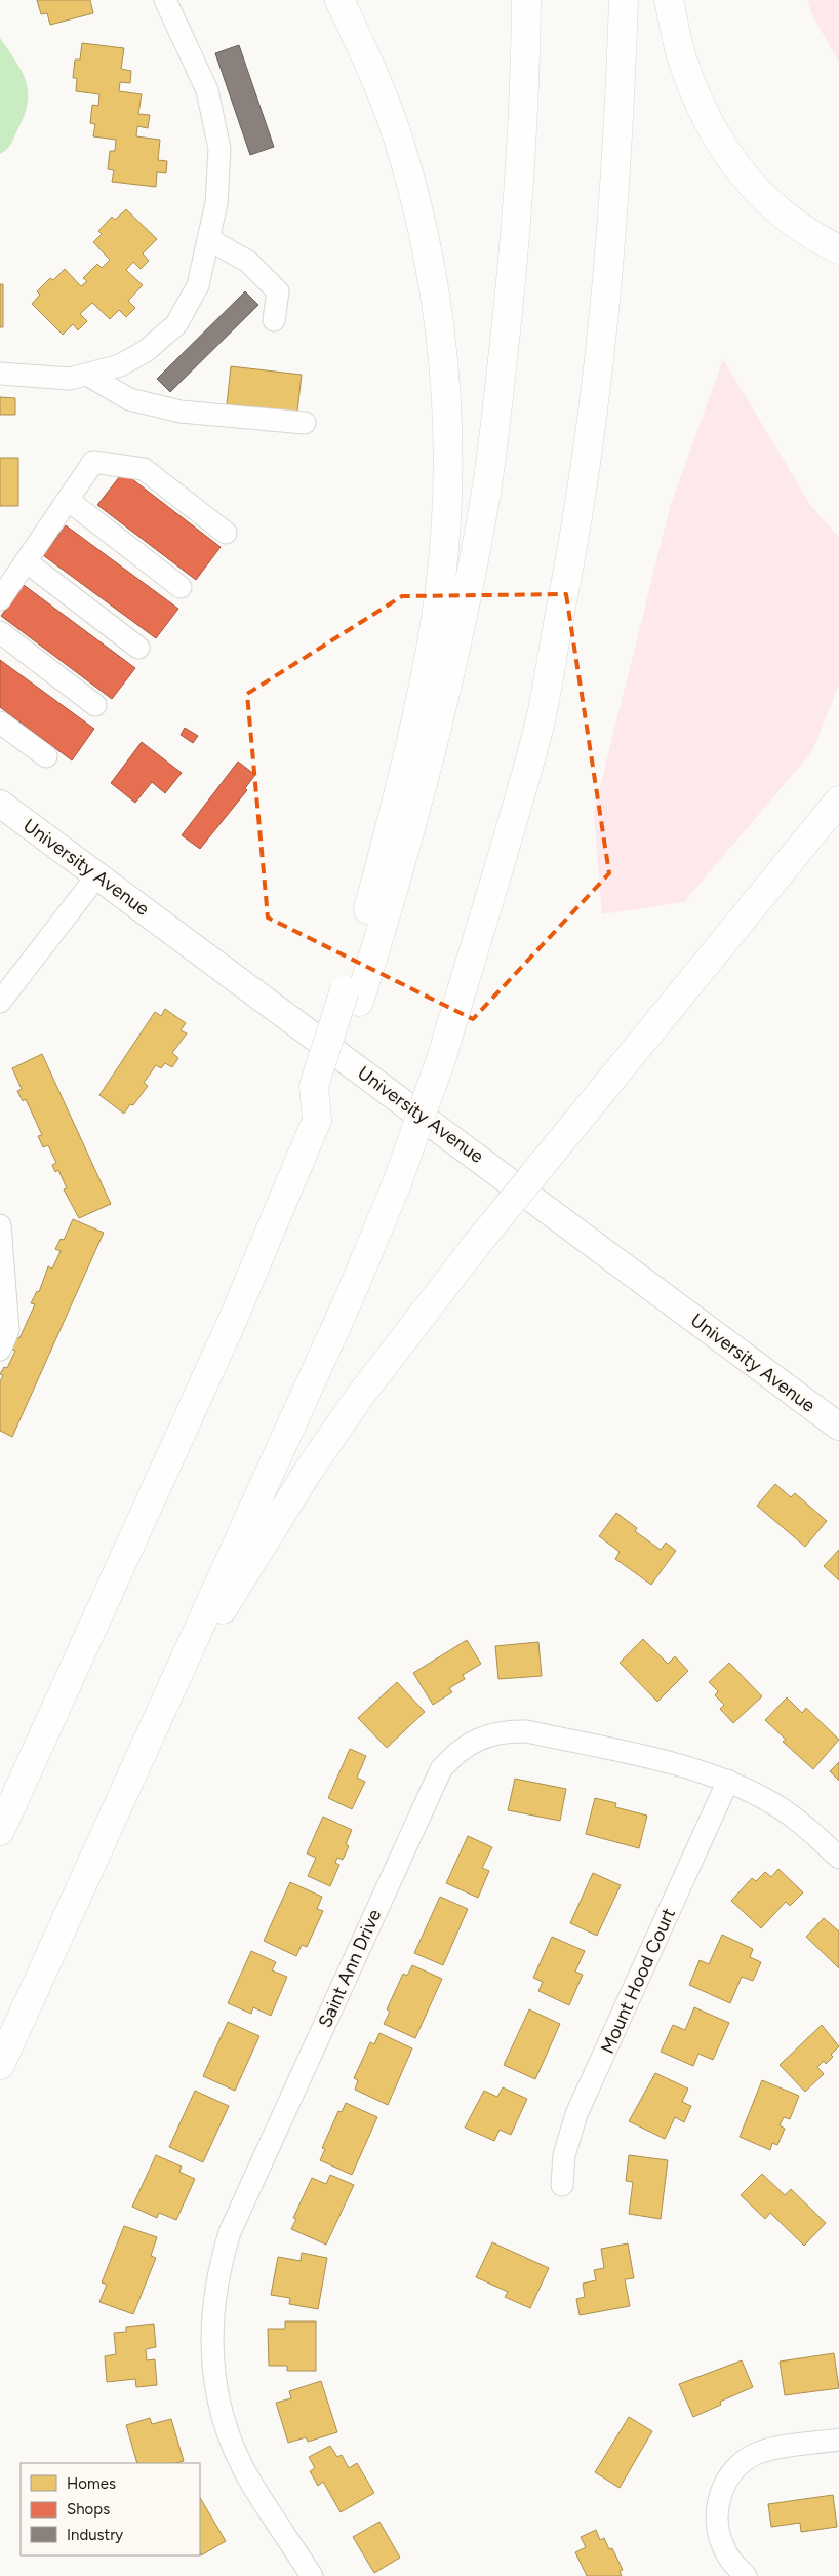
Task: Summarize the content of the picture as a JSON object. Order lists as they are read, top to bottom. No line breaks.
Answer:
{"streets":{"main road":["University Avenue"],"street":["Saint Ann Drive","Mount Hood Court"]},"crossings":[["Saint Ann Drive","Mount Hood Court"]],"legend":["Homes","Shops","Industry"]}
